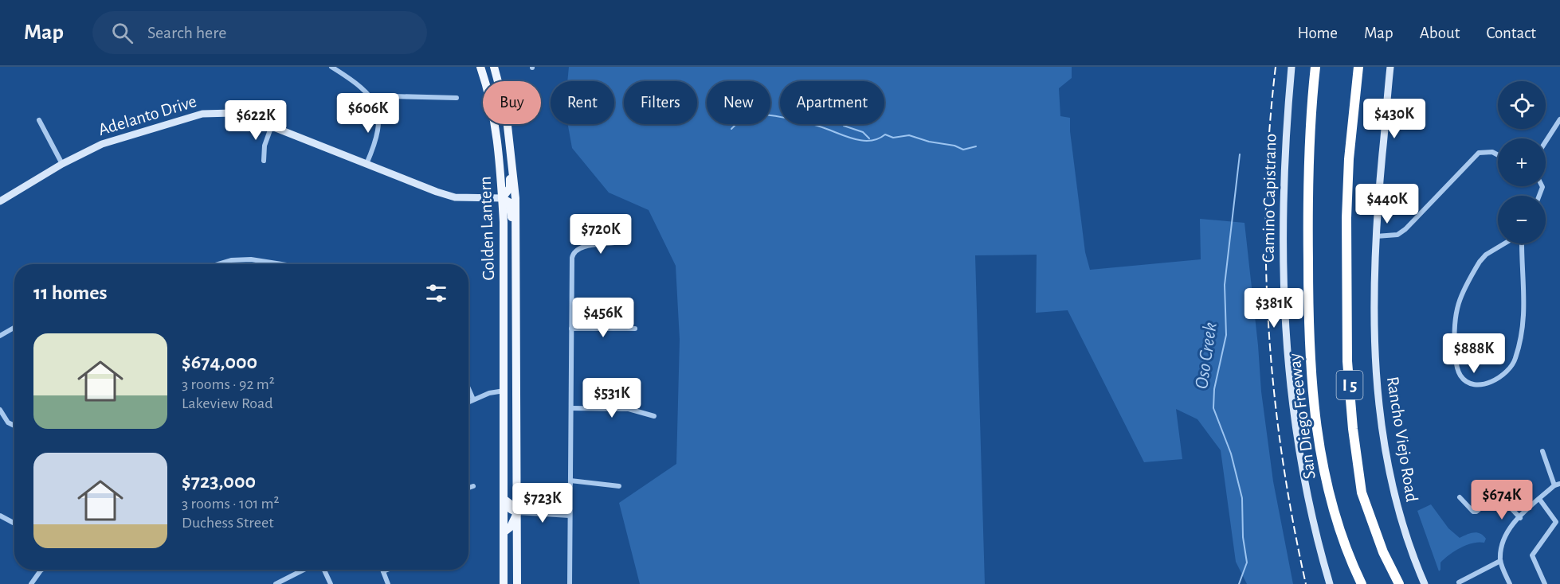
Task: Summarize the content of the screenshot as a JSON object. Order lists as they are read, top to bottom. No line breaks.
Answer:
{"streets":{"highway":["I 5","San Diego Freeway"],"main road":["Golden Lantern"],"street":["Adelanto Drive","Camino Capistrano","Rancho Viejo Road"]},"crossings":[["Adelanto Drive","Golden Lantern"]],"water":["Oso Creek"],"page":{"header":"Map","search":"Search here","nav":["Home","Map","About","Contact"],"map_buttons":["+","−"],"chip":["Buy","Rent","Filters","New","Apartment"],"price":["$606K","$430K","$622K","$440K","$720K","$381K","$456K","$888K","$531K","$674K","$723K"],"heading":"11 homes","list":[{"name":"$674,000","note":"3 rooms · 92 m² · Lakeview Road"},{"name":"$723,000","note":"3 rooms · 101 m² · Duchess Street"}]}}
